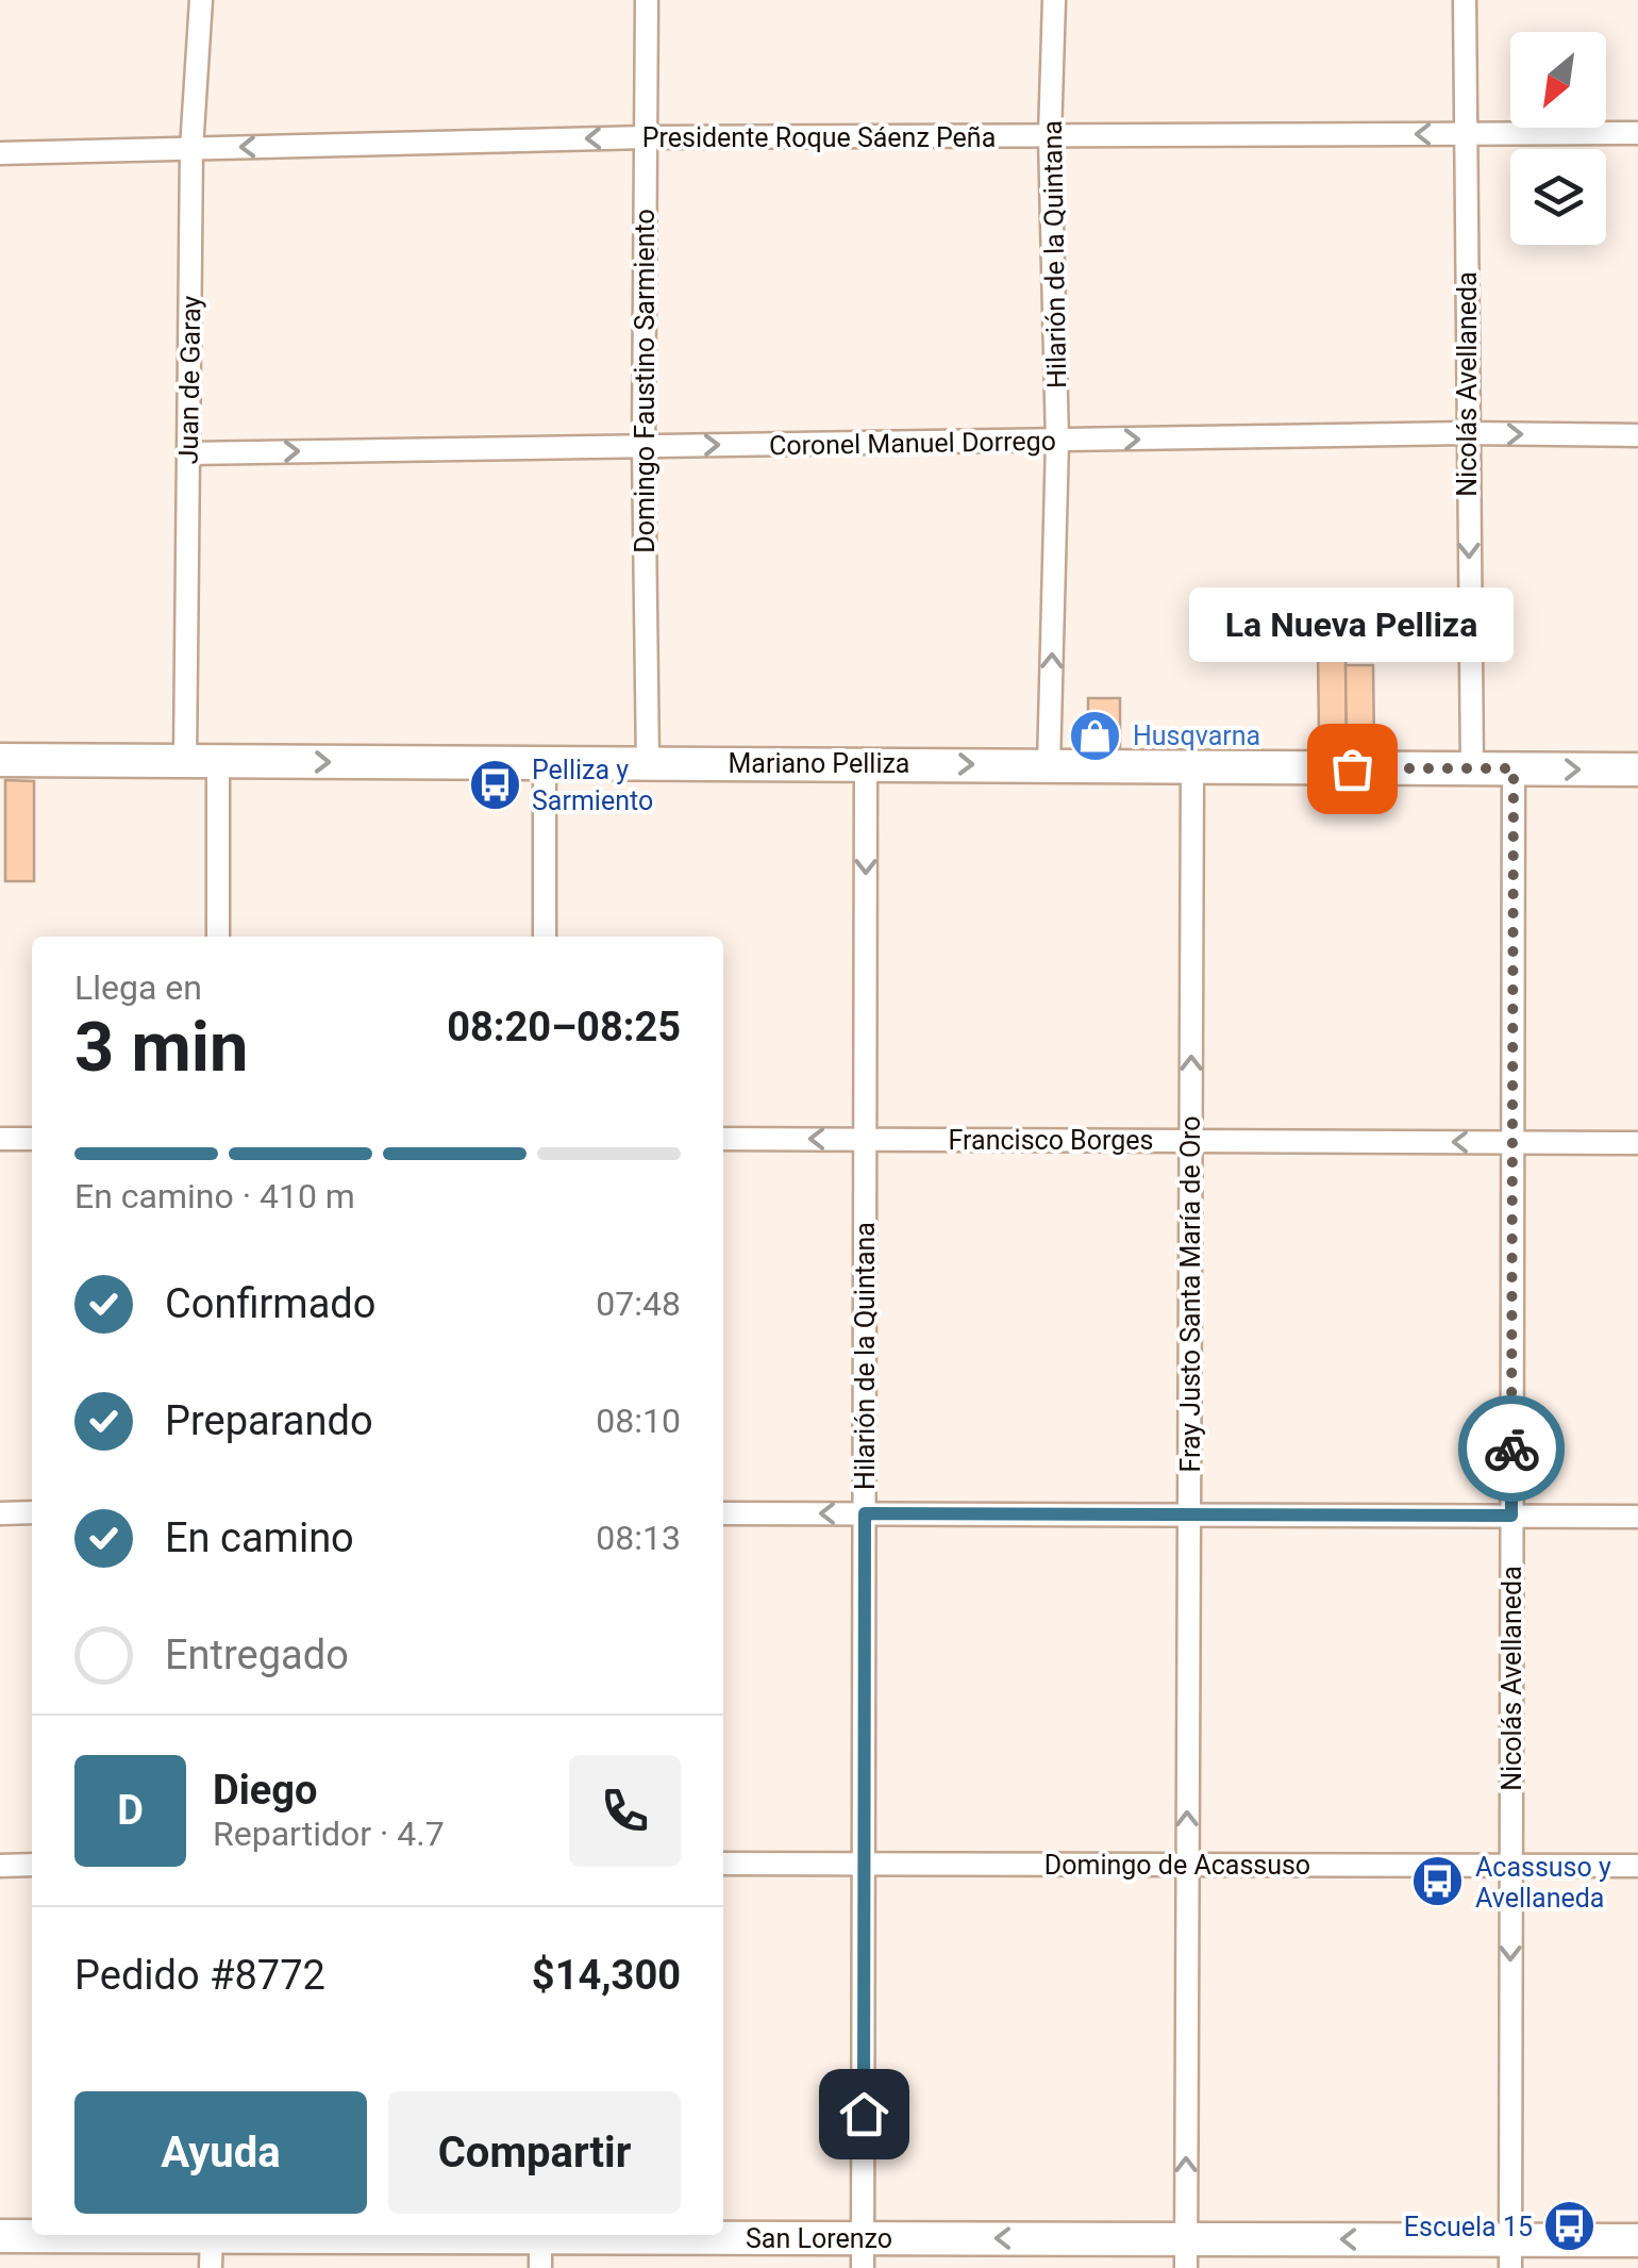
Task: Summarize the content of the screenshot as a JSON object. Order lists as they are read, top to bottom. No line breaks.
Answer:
{"streets":{"street":["Presidente Roque Sáenz Peña","Hilarión de la Quintana","Juan de Garay","Domingo Faustino Sarmiento","Nicolás Avellaneda","Coronel Manuel Dorrego","Mariano Pelliza","Francisco Borges","Fray Justo Santa María de Oro","Domingo de Acassuso","San Lorenzo"]},"crossings":[["Presidente Roque Sáenz Peña","Hilarión de la Quintana"],["Presidente Roque Sáenz Peña","Juan de Garay"],["Presidente Roque Sáenz Peña","Domingo Faustino Sarmiento"],["Presidente Roque Sáenz Peña","Nicolás Avellaneda"],["Hilarión de la Quintana","Coronel Manuel Dorrego"],["Hilarión de la Quintana","Mariano Pelliza"],["Hilarión de la Quintana","Francisco Borges"],["Hilarión de la Quintana","Domingo de Acassuso"],["Hilarión de la Quintana","San Lorenzo"],["Juan de Garay","Coronel Manuel Dorrego"],["Juan de Garay","Mariano Pelliza"],["Domingo Faustino Sarmiento","Coronel Manuel Dorrego"],["Domingo Faustino Sarmiento","Mariano Pelliza"],["Nicolás Avellaneda","Coronel Manuel Dorrego"],["Nicolás Avellaneda","Mariano Pelliza"],["Nicolás Avellaneda","Francisco Borges"],["Nicolás Avellaneda","Domingo de Acassuso"],["Nicolás Avellaneda","San Lorenzo"],["Mariano Pelliza","Fray Justo Santa María de Oro"],["Francisco Borges","Fray Justo Santa María de Oro"],["Fray Justo Santa María de Oro","Domingo de Acassuso"],["Fray Justo Santa María de Oro","San Lorenzo"]],"one_way":["Presidente Roque Sáenz Peña","Coronel Manuel Dorrego","Mariano Pelliza","Francisco Borges","Fray Justo Santa María de Oro","San Lorenzo"],"places":{"shop":["Husqvarna"],"other":["La Nueva Pelliza"],"bus stop":["Pelliza y Sarmiento","Acassuso y Avellaneda","Escuela 15"]},"north":"bottom left","page":{"bubble":"La Nueva Pelliza","heading":["3 min","Llega en","08:20–08:25"],"panel":["Diego","Repartidor · 4.7","Pedido #8772","$14,300"],"bar":"En camino · 410 m","list":[["Confirmado","07:48"],["Preparando","08:10"],["En camino","08:13"],"Entregado"],"round":"D","buttons":["Ayuda","Compartir"]}}
